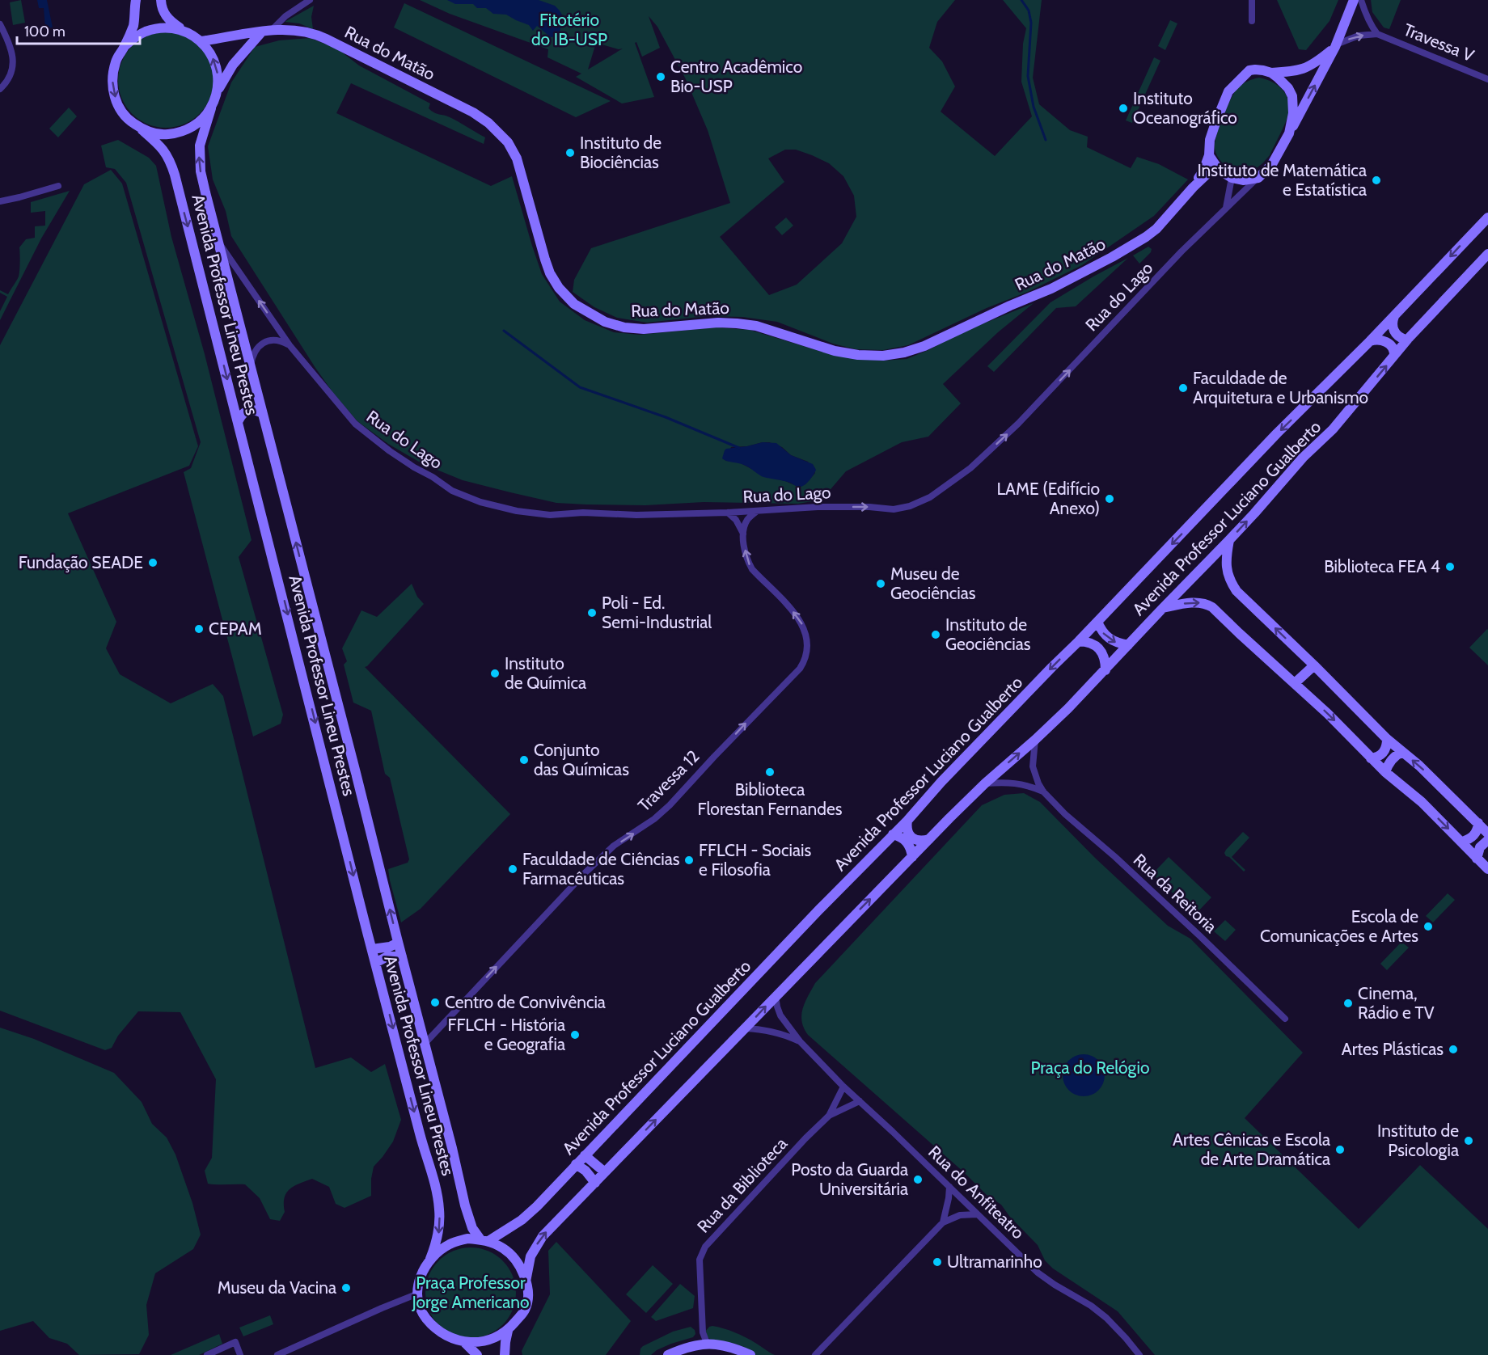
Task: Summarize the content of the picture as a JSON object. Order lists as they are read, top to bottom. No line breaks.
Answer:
{"streets":{"street":["Travessa V","Rua do Matão","Rua do Lago","Avenida Professor Lineu Prestes","Avenida Professor Luciano Gualberto","Travessa 12","Rua da Reitoria","Rua da Biblioteca","Rua do Anfiteatro"]},"crossings":[["Rua do Matão","Rua do Lago"],["Rua do Matão","Avenida Professor Lineu Prestes"],["Rua do Lago","Avenida Professor Lineu Prestes"],["Rua do Lago","Travessa 12"],["Avenida Professor Lineu Prestes","Avenida Professor Luciano Gualberto"],["Avenida Professor Lineu Prestes","Travessa 12"],["Avenida Professor Luciano Gualberto","Rua da Reitoria"],["Avenida Professor Luciano Gualberto","Rua do Anfiteatro"],["Rua da Biblioteca","Rua do Anfiteatro"]],"one_way":["Travessa 12"],"parks":["Fitotério do IB-USP","Praça do Relógio","Praça Professor Jorge Americano"],"places":["Centro Acadêmico Bio-USP","Instituto Oceanográfico","Instituto de Biociências","Instituto de Matemática e Estatística","Faculdade de Arquitetura e Urbanismo","LAME (Edifício Anexo)","Fundação SEADE","Biblioteca FEA 4","Museu de Geociências","Poli - Ed. Semi-Industrial","CEPAM","Instituto de Geociências","Instituto de Química","Conjunto das Químicas","Biblioteca Florestan Fernandes","FFLCH - Sociais e Filosofia","Faculdade de Ciências Farmacêuticas","Escola de Comunicações e Artes","Centro de Convivência","Cinema, Rádio e TV","FFLCH - História e Geografia","Artes Plásticas","Instituto de Psicologia","Artes Cênicas e Escola de Arte Dramática","Posto da Guarda Universitária","Ultramarinho","Museu da Vacina"],"scale_bar":"100 m"}
